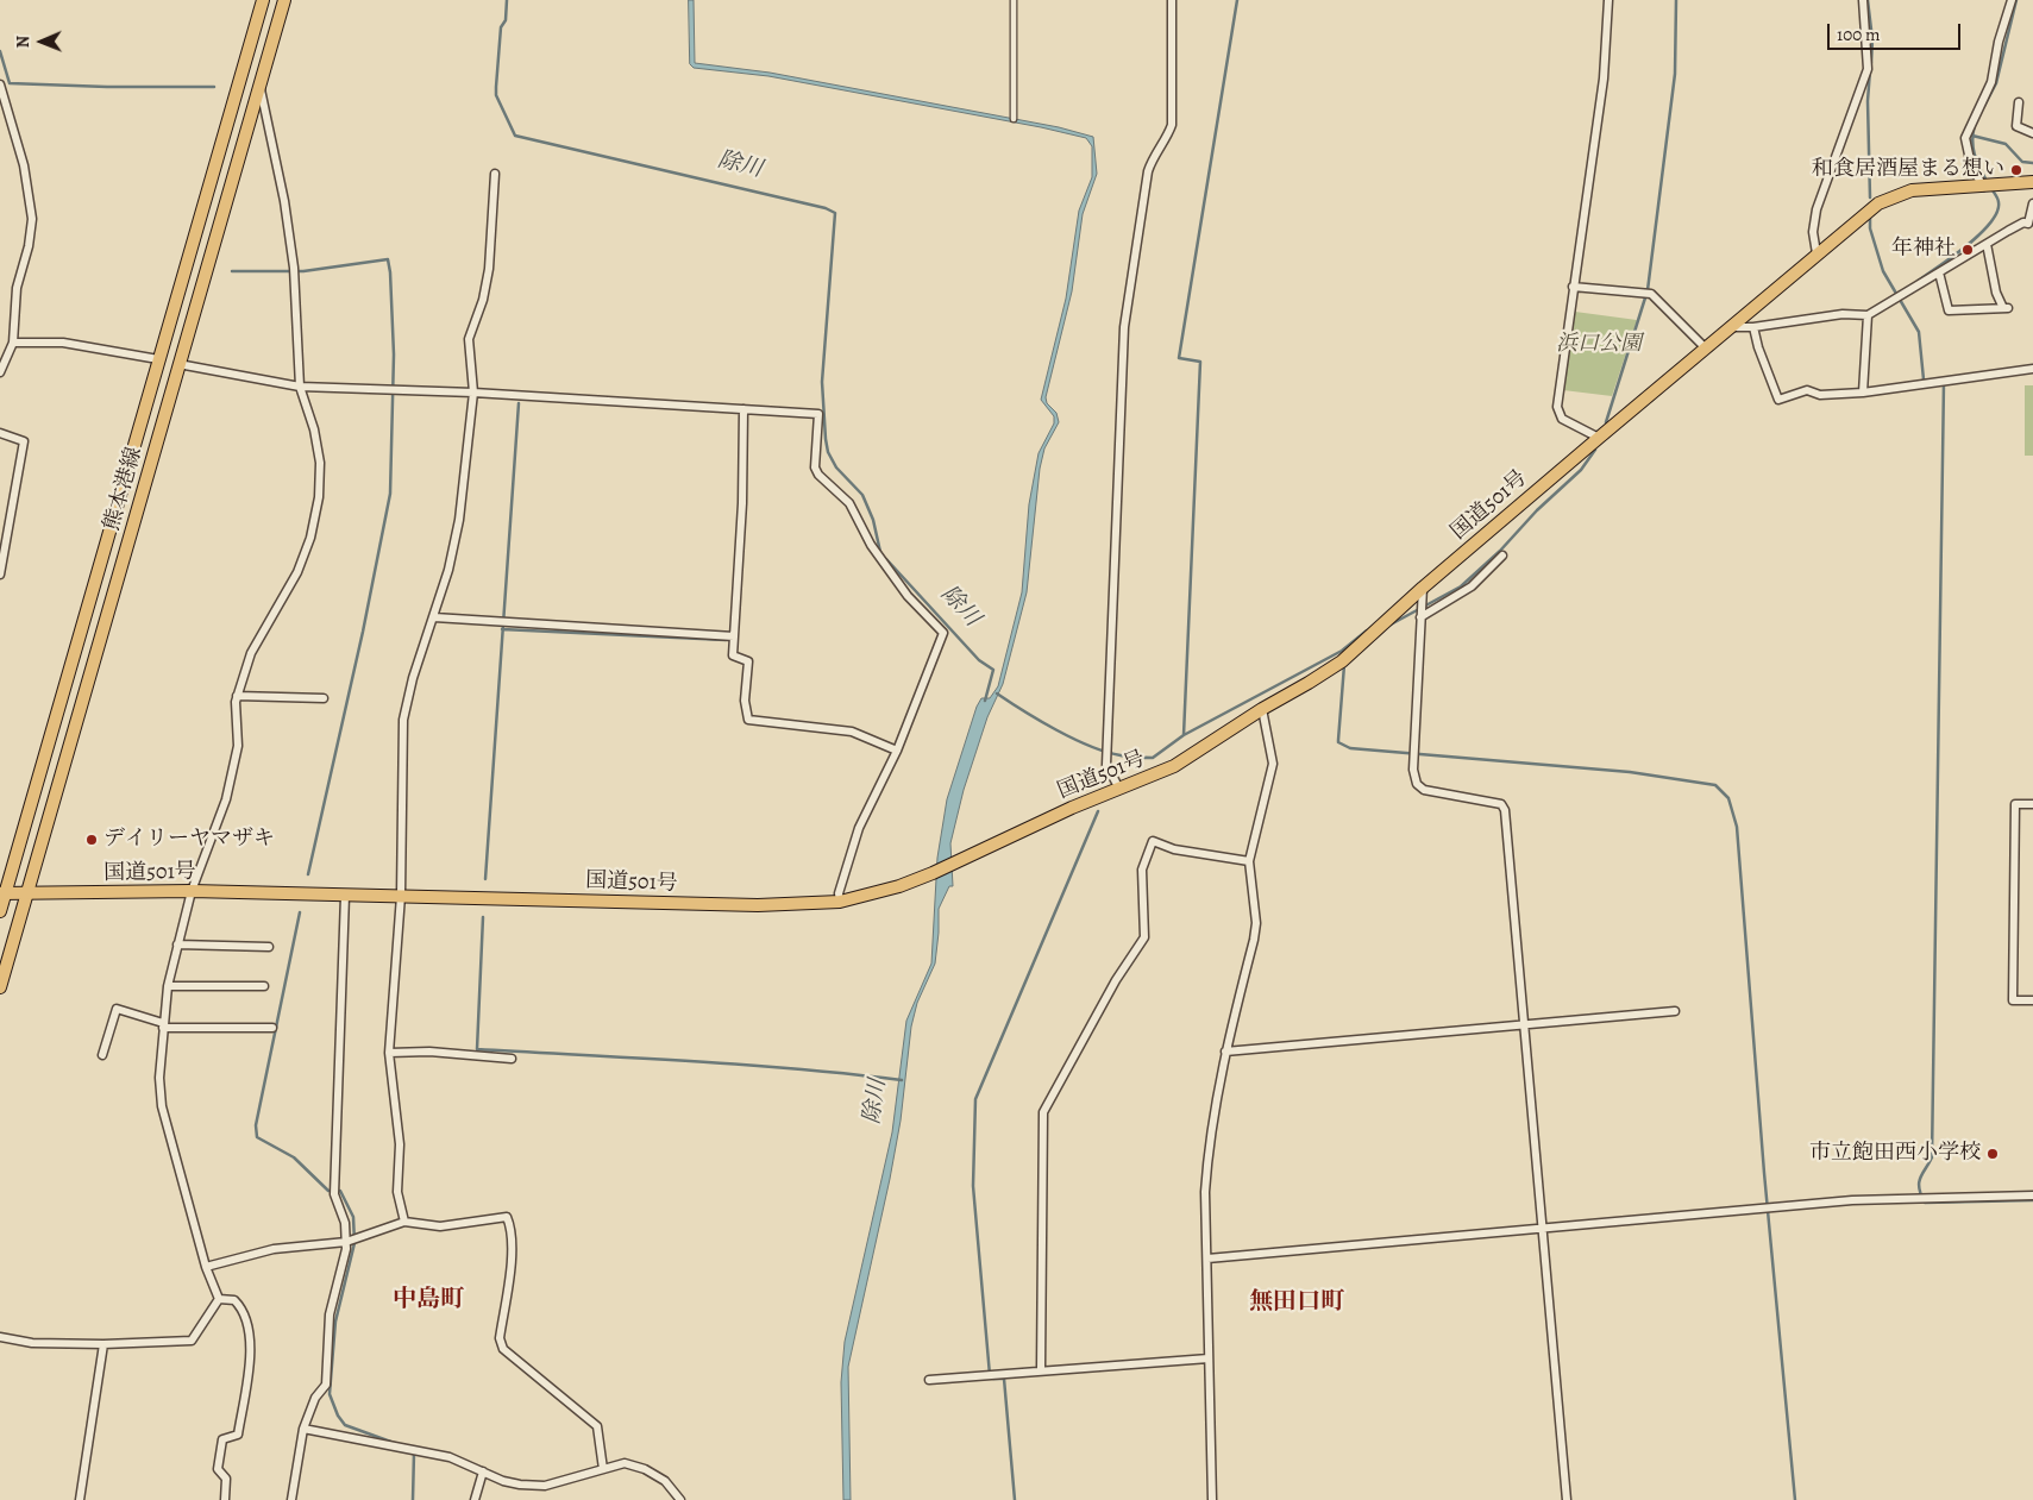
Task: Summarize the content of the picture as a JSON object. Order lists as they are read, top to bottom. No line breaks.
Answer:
{"streets":{"main road":["熊本港線","国道501号"]},"crossings":[["熊本港線","国道501号"]],"districts":["中島町","無田口町"],"water":["除川"],"parks":["浜口公園"],"places":["和食居酒屋まる想い","年神社","デイリーヤマザキ","市立飽田西小学校"],"scale_bar":"100 m","north":"left"}
